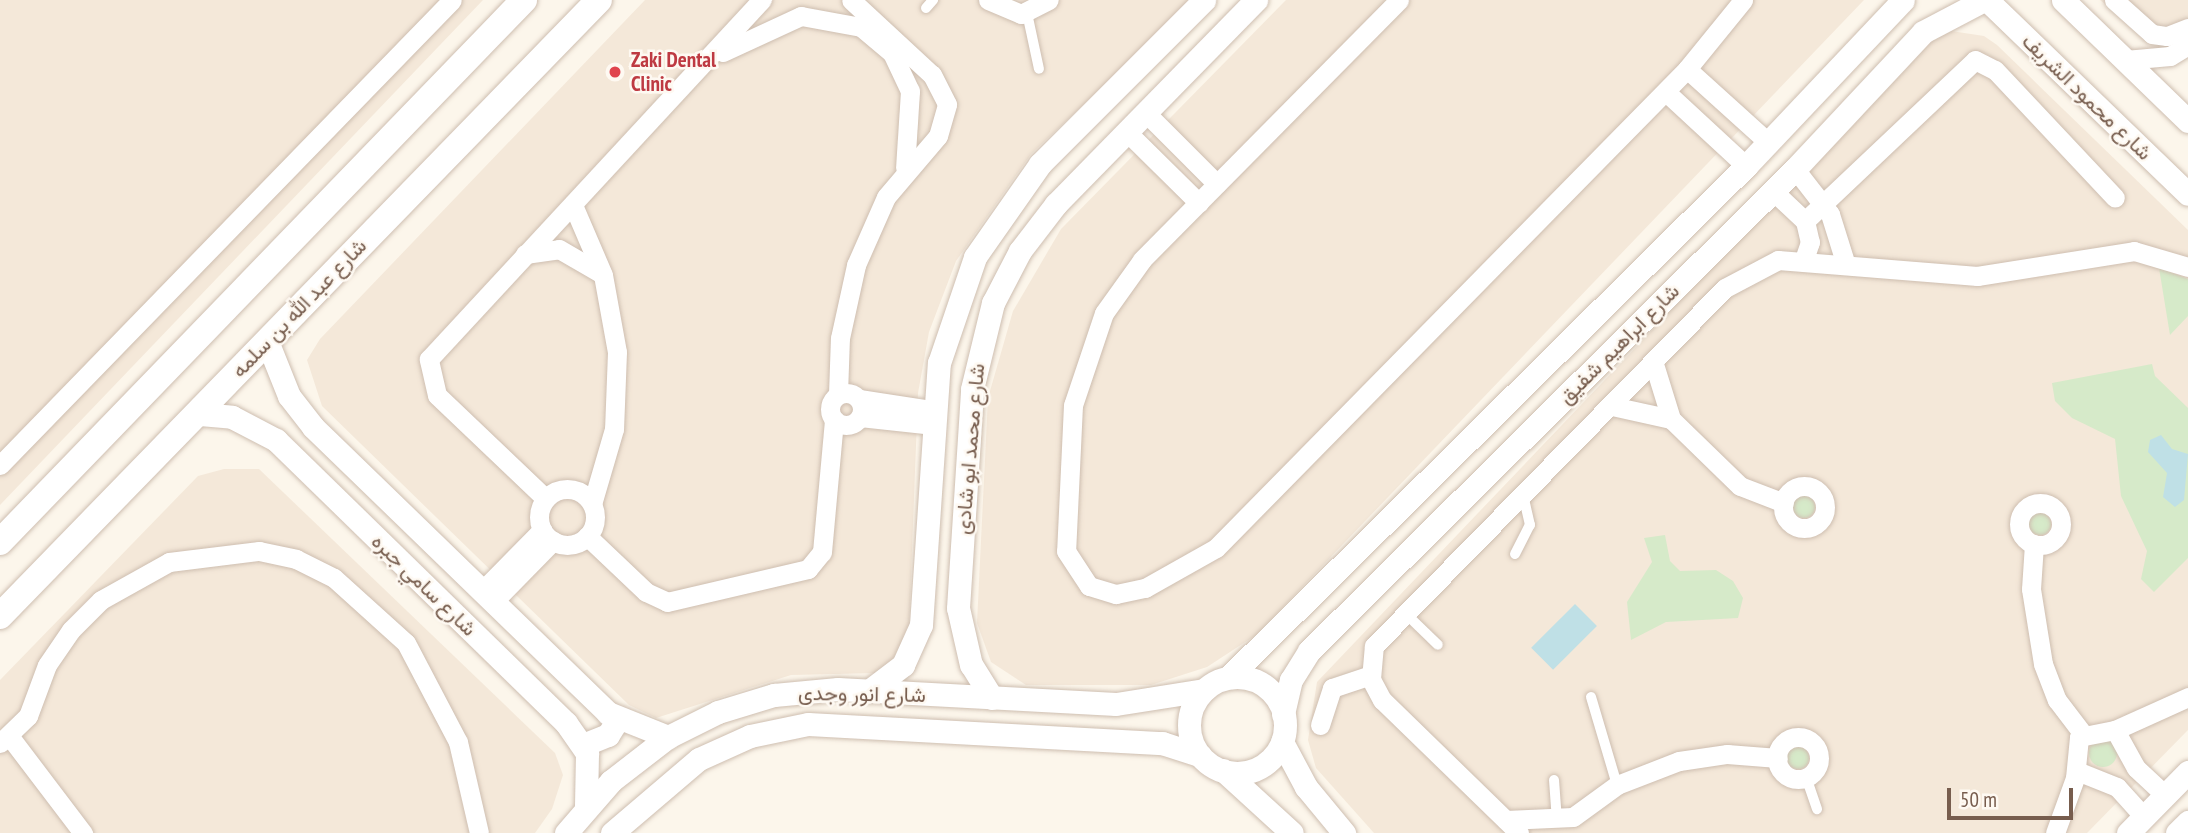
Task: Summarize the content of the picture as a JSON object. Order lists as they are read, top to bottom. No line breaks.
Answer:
{"streets":{"main road":["شارع عبد الله بن سلمه"],"street":["شارع محمود الشريف","شارع ابراهيم شفيق","شارع محمد ابو شادى","شارع سامي جبره","شارع انور وجدى"]},"crossings":[["شارع محمود الشريف","شارع ابراهيم شفيق"],["شارع عبد الله بن سلمه","شارع سامي جبره"],["شارع ابراهيم شفيق","شارع انور وجدى"],["شارع محمد ابو شادى","شارع انور وجدى"],["شارع سامي جبره","شارع انور وجدى"]],"places":["Zaki Dental Clinic"],"scale_bar":"50 m"}
